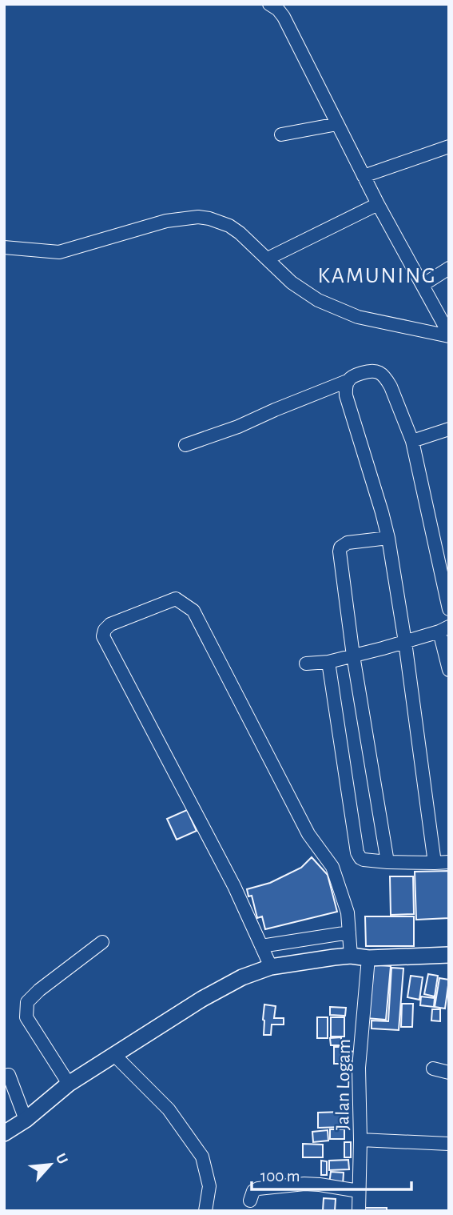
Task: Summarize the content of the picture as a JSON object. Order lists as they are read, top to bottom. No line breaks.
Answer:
{"streets":{"street":["Jalan Logam"]},"districts":["KAMUNING"],"scale_bar":"100 m","north":"top right"}
